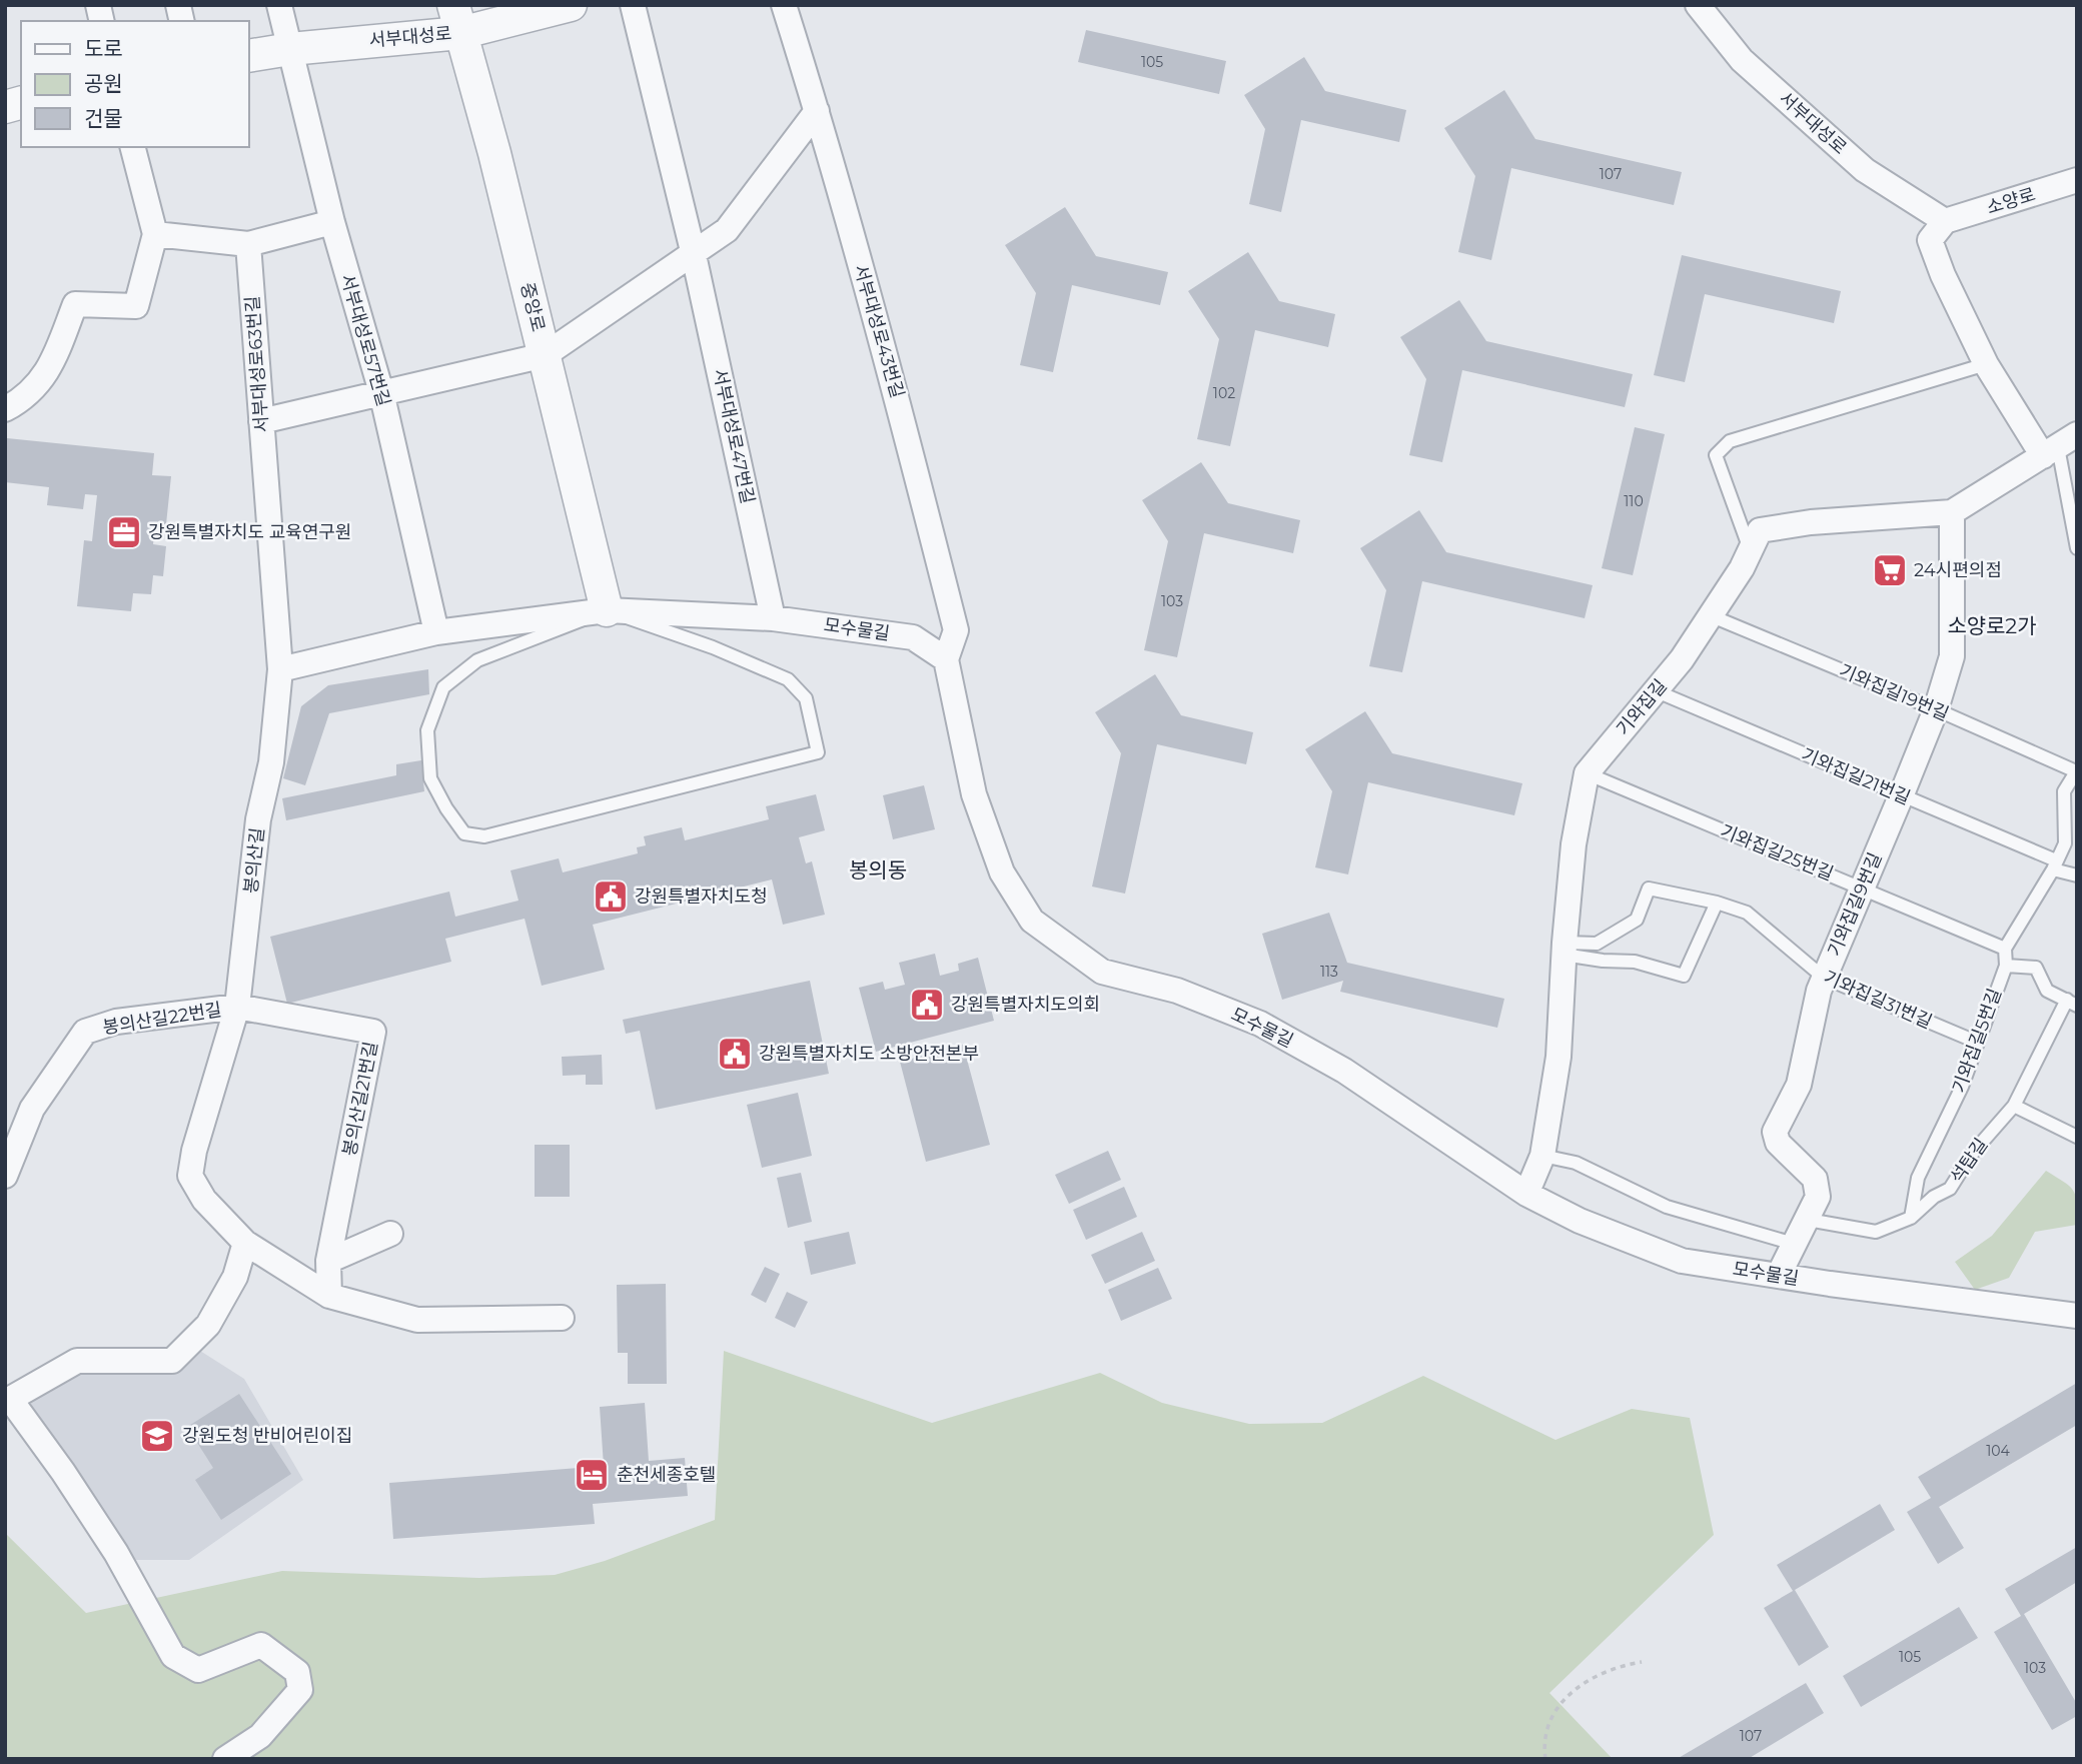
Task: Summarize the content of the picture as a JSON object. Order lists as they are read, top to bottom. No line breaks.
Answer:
{"streets":{"street":["서부대성로","소양로","중앙로","서부대성로43번길","서부대성로57번길","서부대성로63번길","서부대성로47번길","모수물길","기와집길","봉의산길","기와집길9번길","봉의산길22번길","봉의산길21번길"],"lane":["기와집길19번길","기와집길21번길","기와집길25번길","기와집길31번길","기와집길5번길","석탑길"]},"crossings":[["서부대성로","소양로"],["서부대성로","중앙로"],["서부대성로","서부대성로57번길"],["중앙로","모수물길"],["서부대성로43번길","모수물길"],["서부대성로63번길","봉의산길"],["서부대성로47번길","모수물길"],["모수물길","기와집길"],["모수물길","기와집길9번길"],["기와집길19번길","기와집길"],["기와집길19번길","기와집길9번길"],["기와집길","기와집길21번길"],["기와집길","기와집길25번길"],["기와집길","기와집길9번길"],["기와집길","기와집길31번길"],["기와집길21번길","기와집길9번길"],["기와집길25번길","기와집길9번길"],["기와집길25번길","기와집길5번길"],["봉의산길","봉의산길22번길"],["봉의산길","봉의산길21번길"],["기와집길9번길","기와집길31번길"],["기와집길9번길","석탑길"],["기와집길31번길","기와집길5번길"],["봉의산길22번길","봉의산길21번길"],["기와집길5번길","석탑길"]],"districts":["소양로2가","봉의동"],"places":{"office":["강원특별자치도 교육연구원"],"supermarket":["24시편의점"],"public building":["강원특별자치도청","강원특별자치도의회","강원특별자치도 소방안전본부"],"school or university":["강원도청 반비어린이집"],"hotel":["춘천세종호텔"]},"house_numbers":["105","107","102","110","103","113","104","105","103","107"],"legend":["도로","공원","건물"]}
